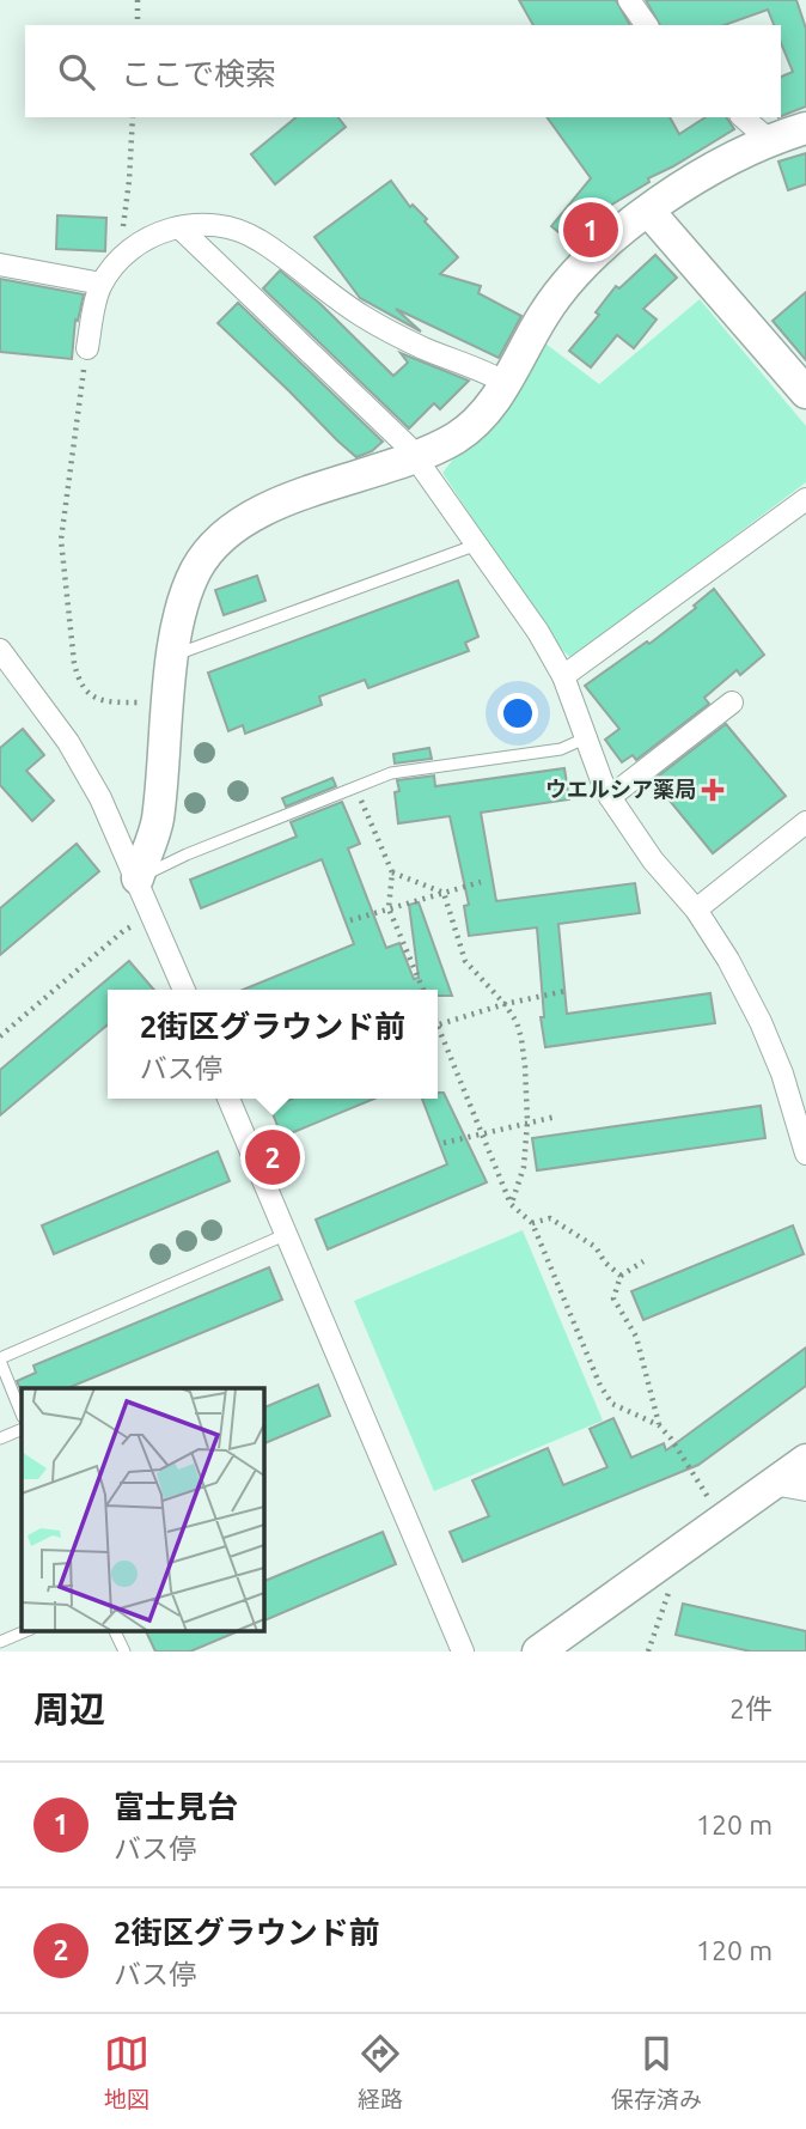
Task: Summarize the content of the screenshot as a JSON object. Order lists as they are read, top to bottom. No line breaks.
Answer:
{"places":{"health":["ウエルシア薬局"]},"page":{"search":"ここで検索","pins":["1","2"],"popup":["2街区グラウンド前","バス停"],"heading":["周辺","2件"],"list":[{"mark":"1","name":"富士見台","note":"バス停","value":"120 m"},{"mark":"2","name":"2街区グラウンド前","note":"バス停","value":"120 m"}],"nav":["地図","経路","保存済み"]}}
